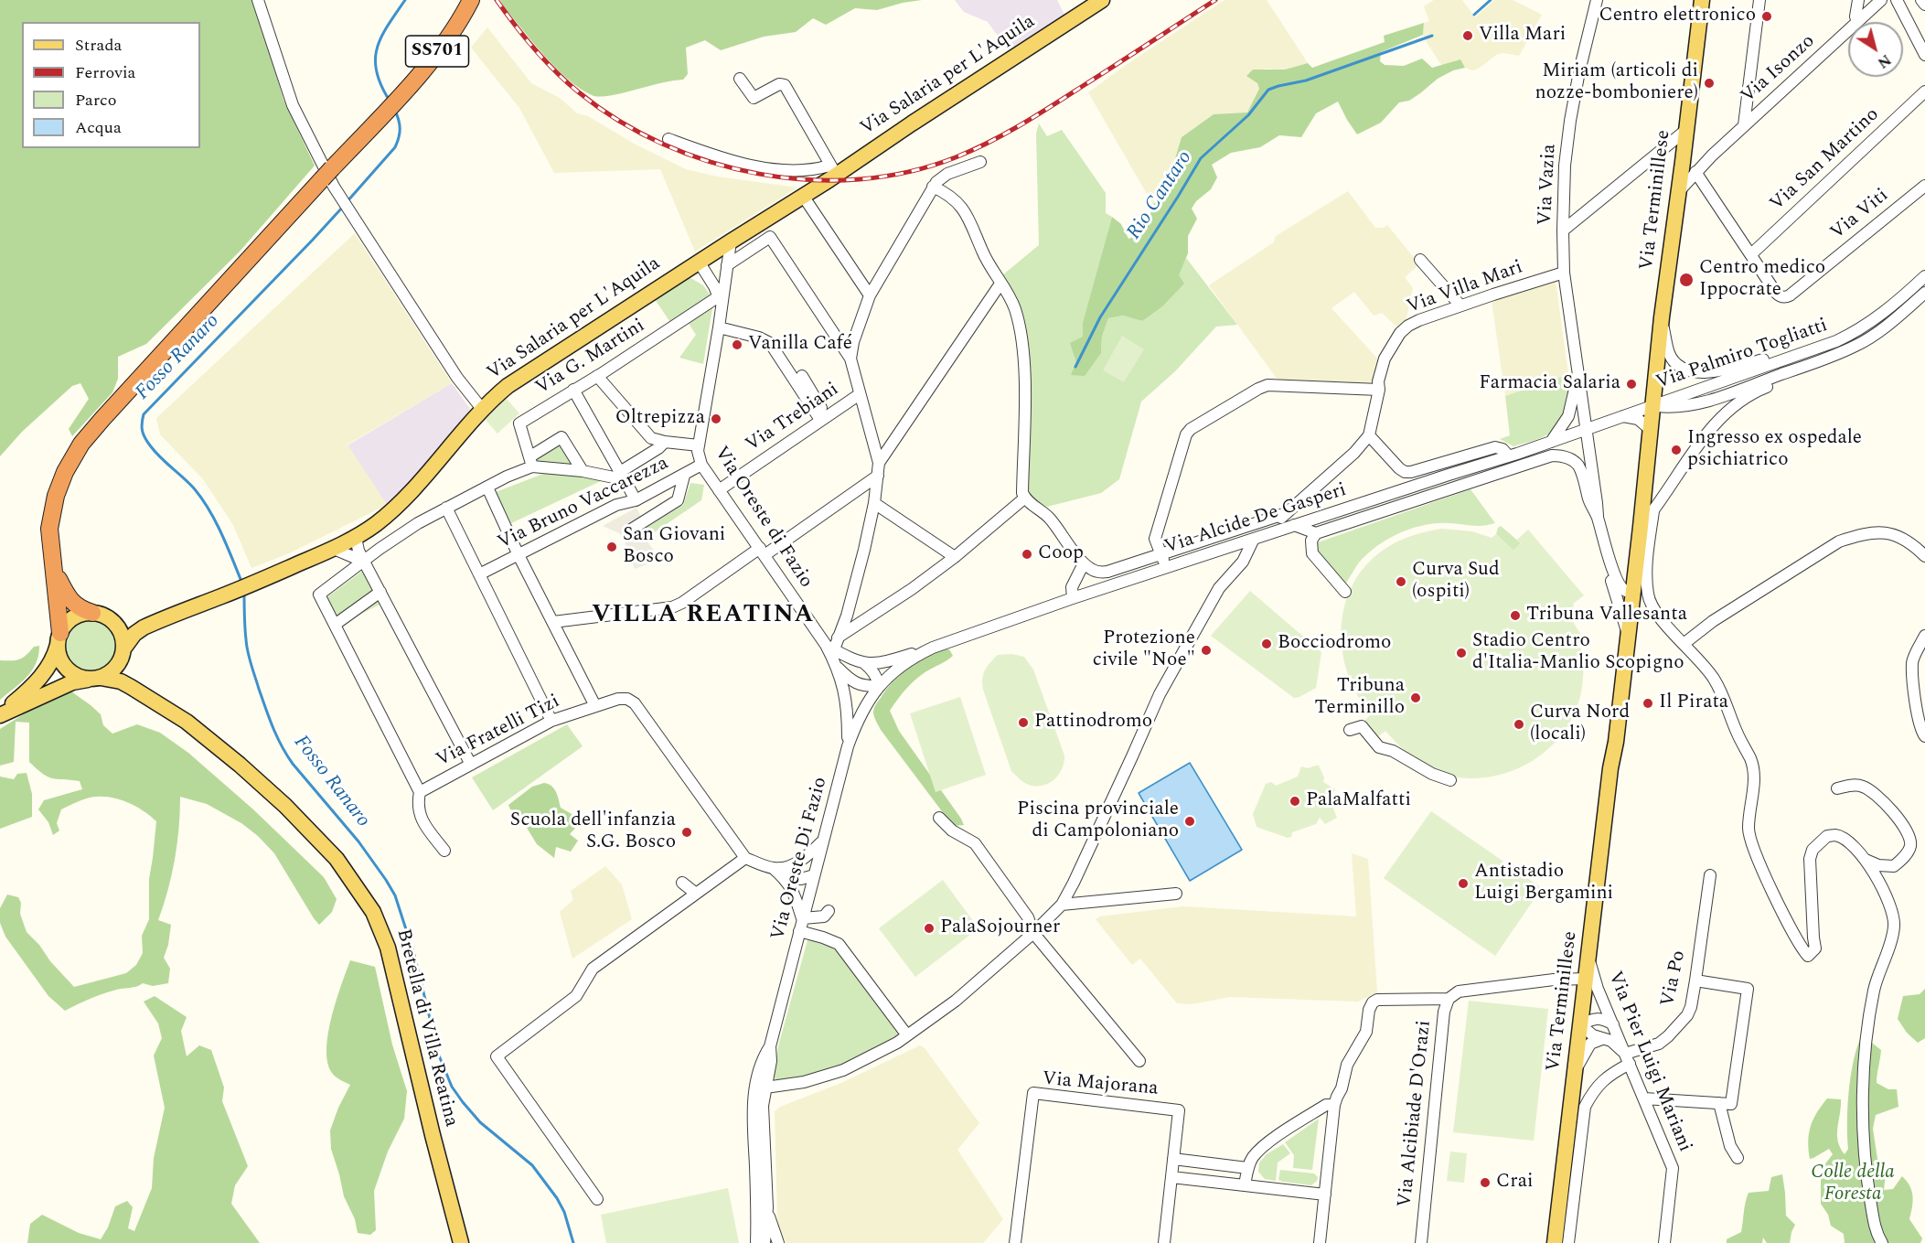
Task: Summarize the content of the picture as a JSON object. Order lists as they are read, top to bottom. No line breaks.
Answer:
{"streets":{"highway":["SS701"],"main road":["Via Salaria per L'Aquila","Via Terminillese","Bretella di Villa Reatina"],"street":["Via Isonzo","Via San Martino","Via Vazia","Via Viti","Via Villa Mari","Via Palmiro Togliatti","Via G. Martini","Via Trebiani","Via Bruno Vaccarezza","Via Oreste di Fazio","Via Alcide De Gasperi","Via Fratelli Tizi","Via Oreste Di Fazio","Via Po","Via Pier Luigi Mariani","Via Majorana","Via Alcibiade D'Orazi"]},"crossings":[["SS701","Via Salaria per L'Aquila"],["SS701","Bretella di Villa Reatina"],["Via Isonzo","Via Terminillese"],["Via Isonzo","Via Viti"],["Via Salaria per L'Aquila","Via Oreste di Fazio"],["Via Salaria per L'Aquila","Bretella di Villa Reatina"],["Via San Martino","Via Viti"],["Via Vazia","Via Villa Mari"],["Via Vazia","Via Alcide De Gasperi"],["Via Terminillese","Via Viti"],["Via Terminillese","Via Palmiro Togliatti"],["Via Terminillese","Via Alcide De Gasperi"],["Via Terminillese","Via Pier Luigi Mariani"],["Via Terminillese","Via Alcibiade D'Orazi"],["Via Palmiro Togliatti","Via Alcide De Gasperi"],["Via G. Martini","Via Oreste di Fazio"],["Via Trebiani","Via Oreste di Fazio"],["Via Bruno Vaccarezza","Via Oreste di Fazio"],["Via Alcide De Gasperi","Via Oreste Di Fazio"],["Via Po","Via Pier Luigi Mariani"]],"districts":["VILLA REATINA"],"water":["Rio Cantaro","Fosso Ranaro"],"parks":["Colle della Foresta"],"places":["Centro elettronico","Villa Mari","Miriam (articoli di nozze-bomboniere)","Centro medico Ippocrate","Vanilla Café","Farmacia Salaria","Oltrepizza","Ingresso ex ospedale psichiatrico","San Giovani Bosco","Coop","Curva Sud (ospiti)","Tribuna Vallesanta","Bocciodromo","Protezione civile \"Noe\"","Stadio Centro d'Italia-Manlio Scopigno","Tribuna Terminillo","Il Pirata","Pattinodromo","Curva Nord (locali)","PalaMalfatti","Piscina provinciale di Campoloniano","Scuola dell'infanzia S.G. Bosco","Antistadio Luigi Bergamini","PalaSojourner","Crai"],"legend":["Strada","Ferrovia","Parco","Acqua"],"north":"bottom right"}
